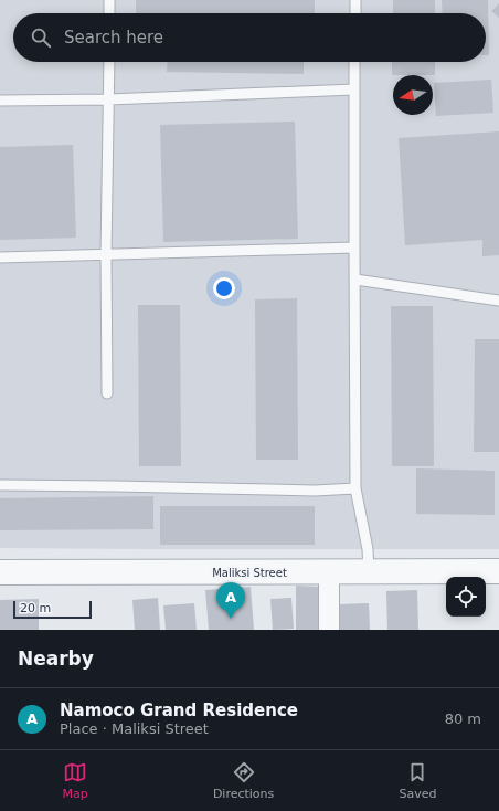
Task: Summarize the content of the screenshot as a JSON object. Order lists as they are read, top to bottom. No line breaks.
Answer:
{"streets":{"street":["Maliksi Street"]},"scale_bar":"20 m","north":"left","page":{"search":"Search here","pins":"A","scale":"20 m","heading":"Nearby","list":[{"mark":"A","name":"Namoco Grand Residence","note":"Place · Maliksi Street","value":"80 m"}],"nav":["Map","Directions","Saved"]}}
